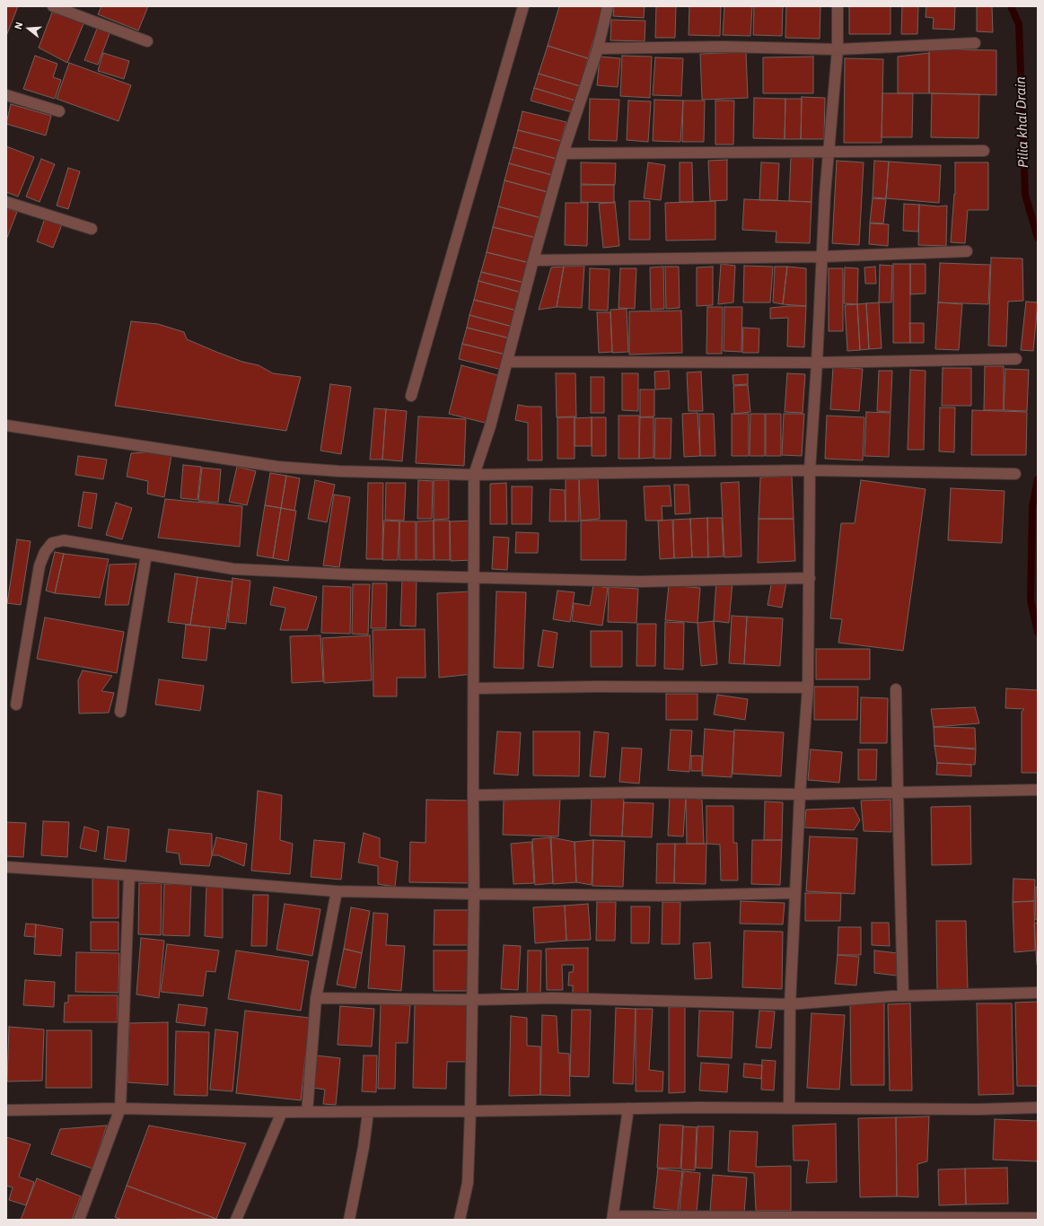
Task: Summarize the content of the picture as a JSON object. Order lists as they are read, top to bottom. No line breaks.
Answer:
{"water":["Pilia khal Drain"],"north":"left"}
